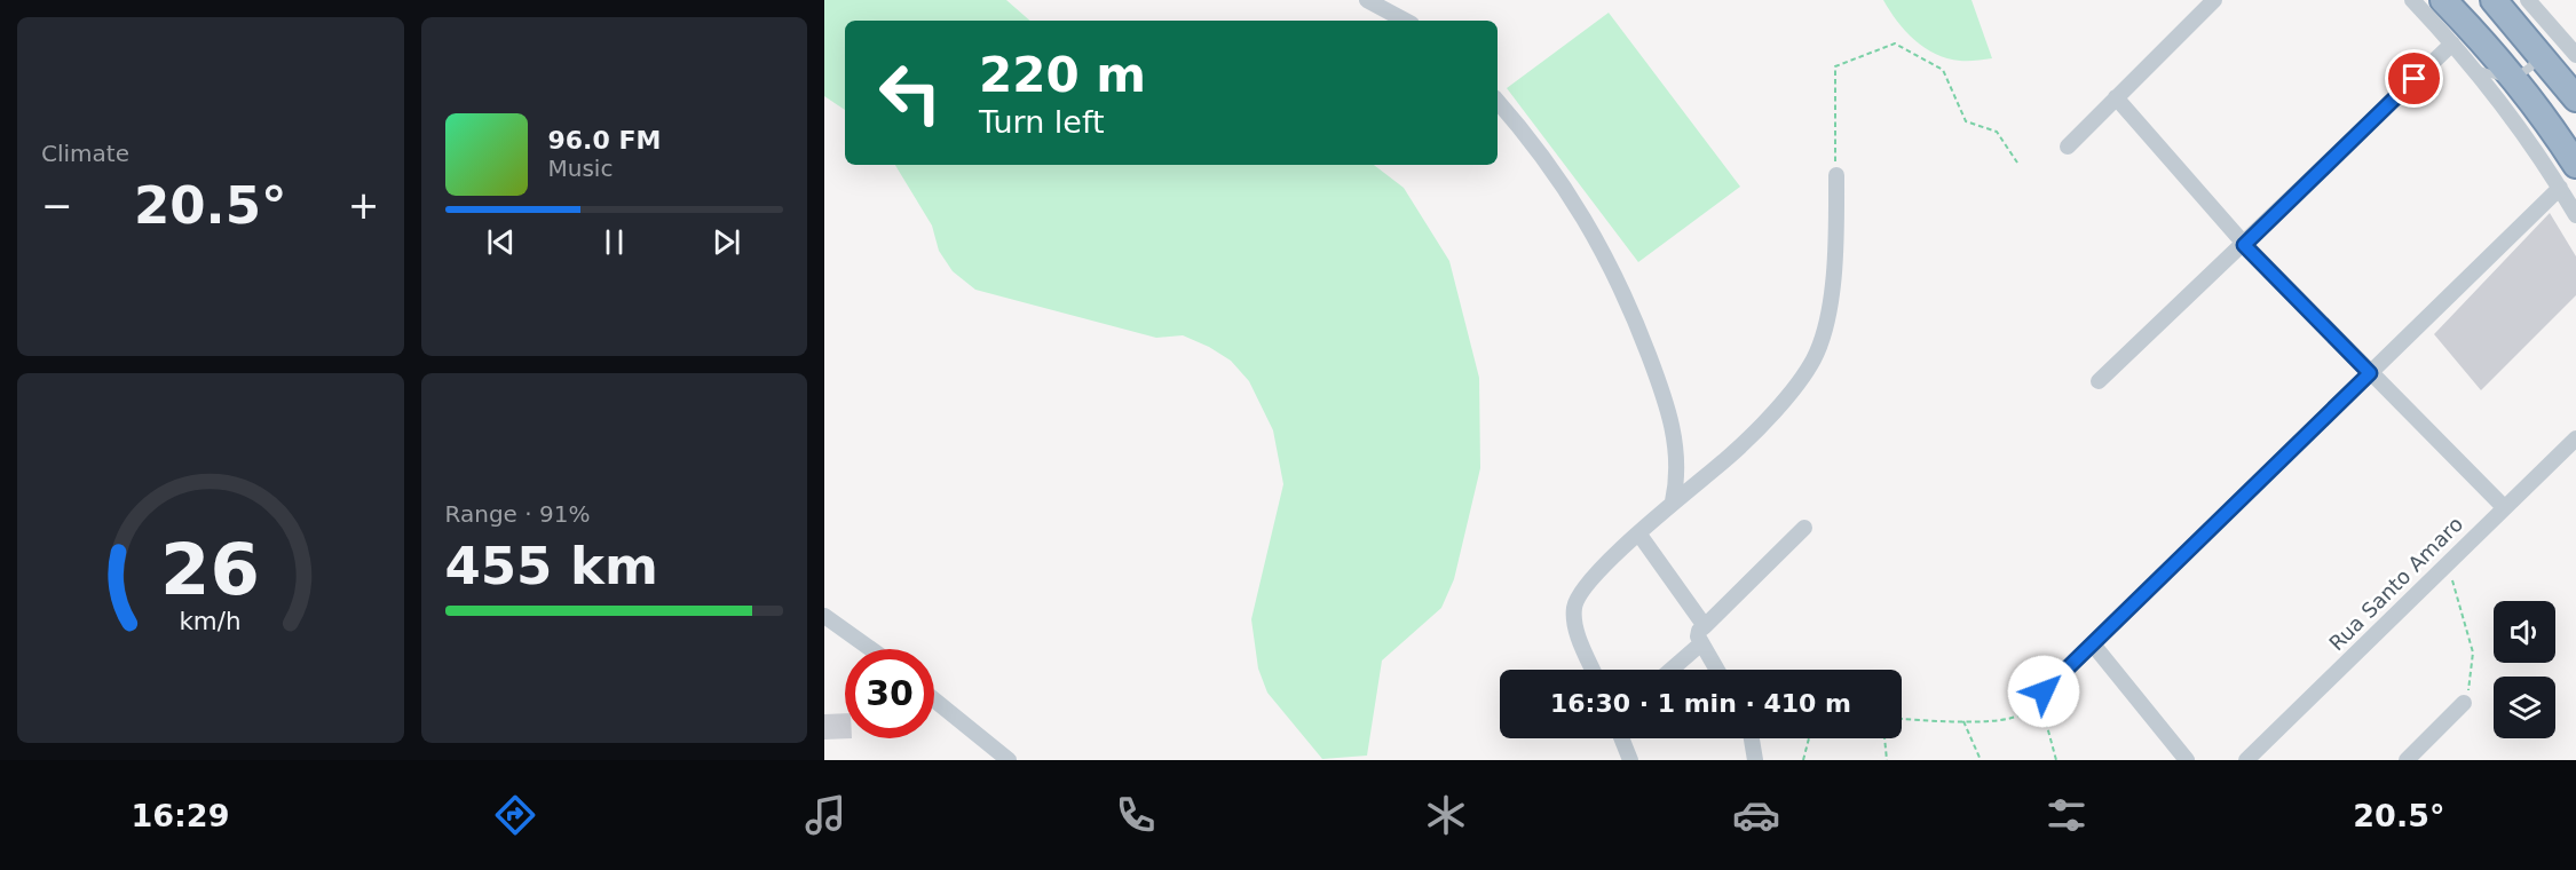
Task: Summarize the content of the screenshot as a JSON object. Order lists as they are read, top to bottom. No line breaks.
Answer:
{"streets":{"street":["Rua Santo Amaro"]},"page":{"tile":["Climate",["Range · 91%","455 km"]],"turn":["220 m","Turn left"],"song":["96.0 FM","Music"],"heat":["−","20.5°","+"],"limit":"30","trip":"16:30 · 1 min · 410 m","tabs":["16:29","20.5°"],"gauge":["26","km/h"]}}
